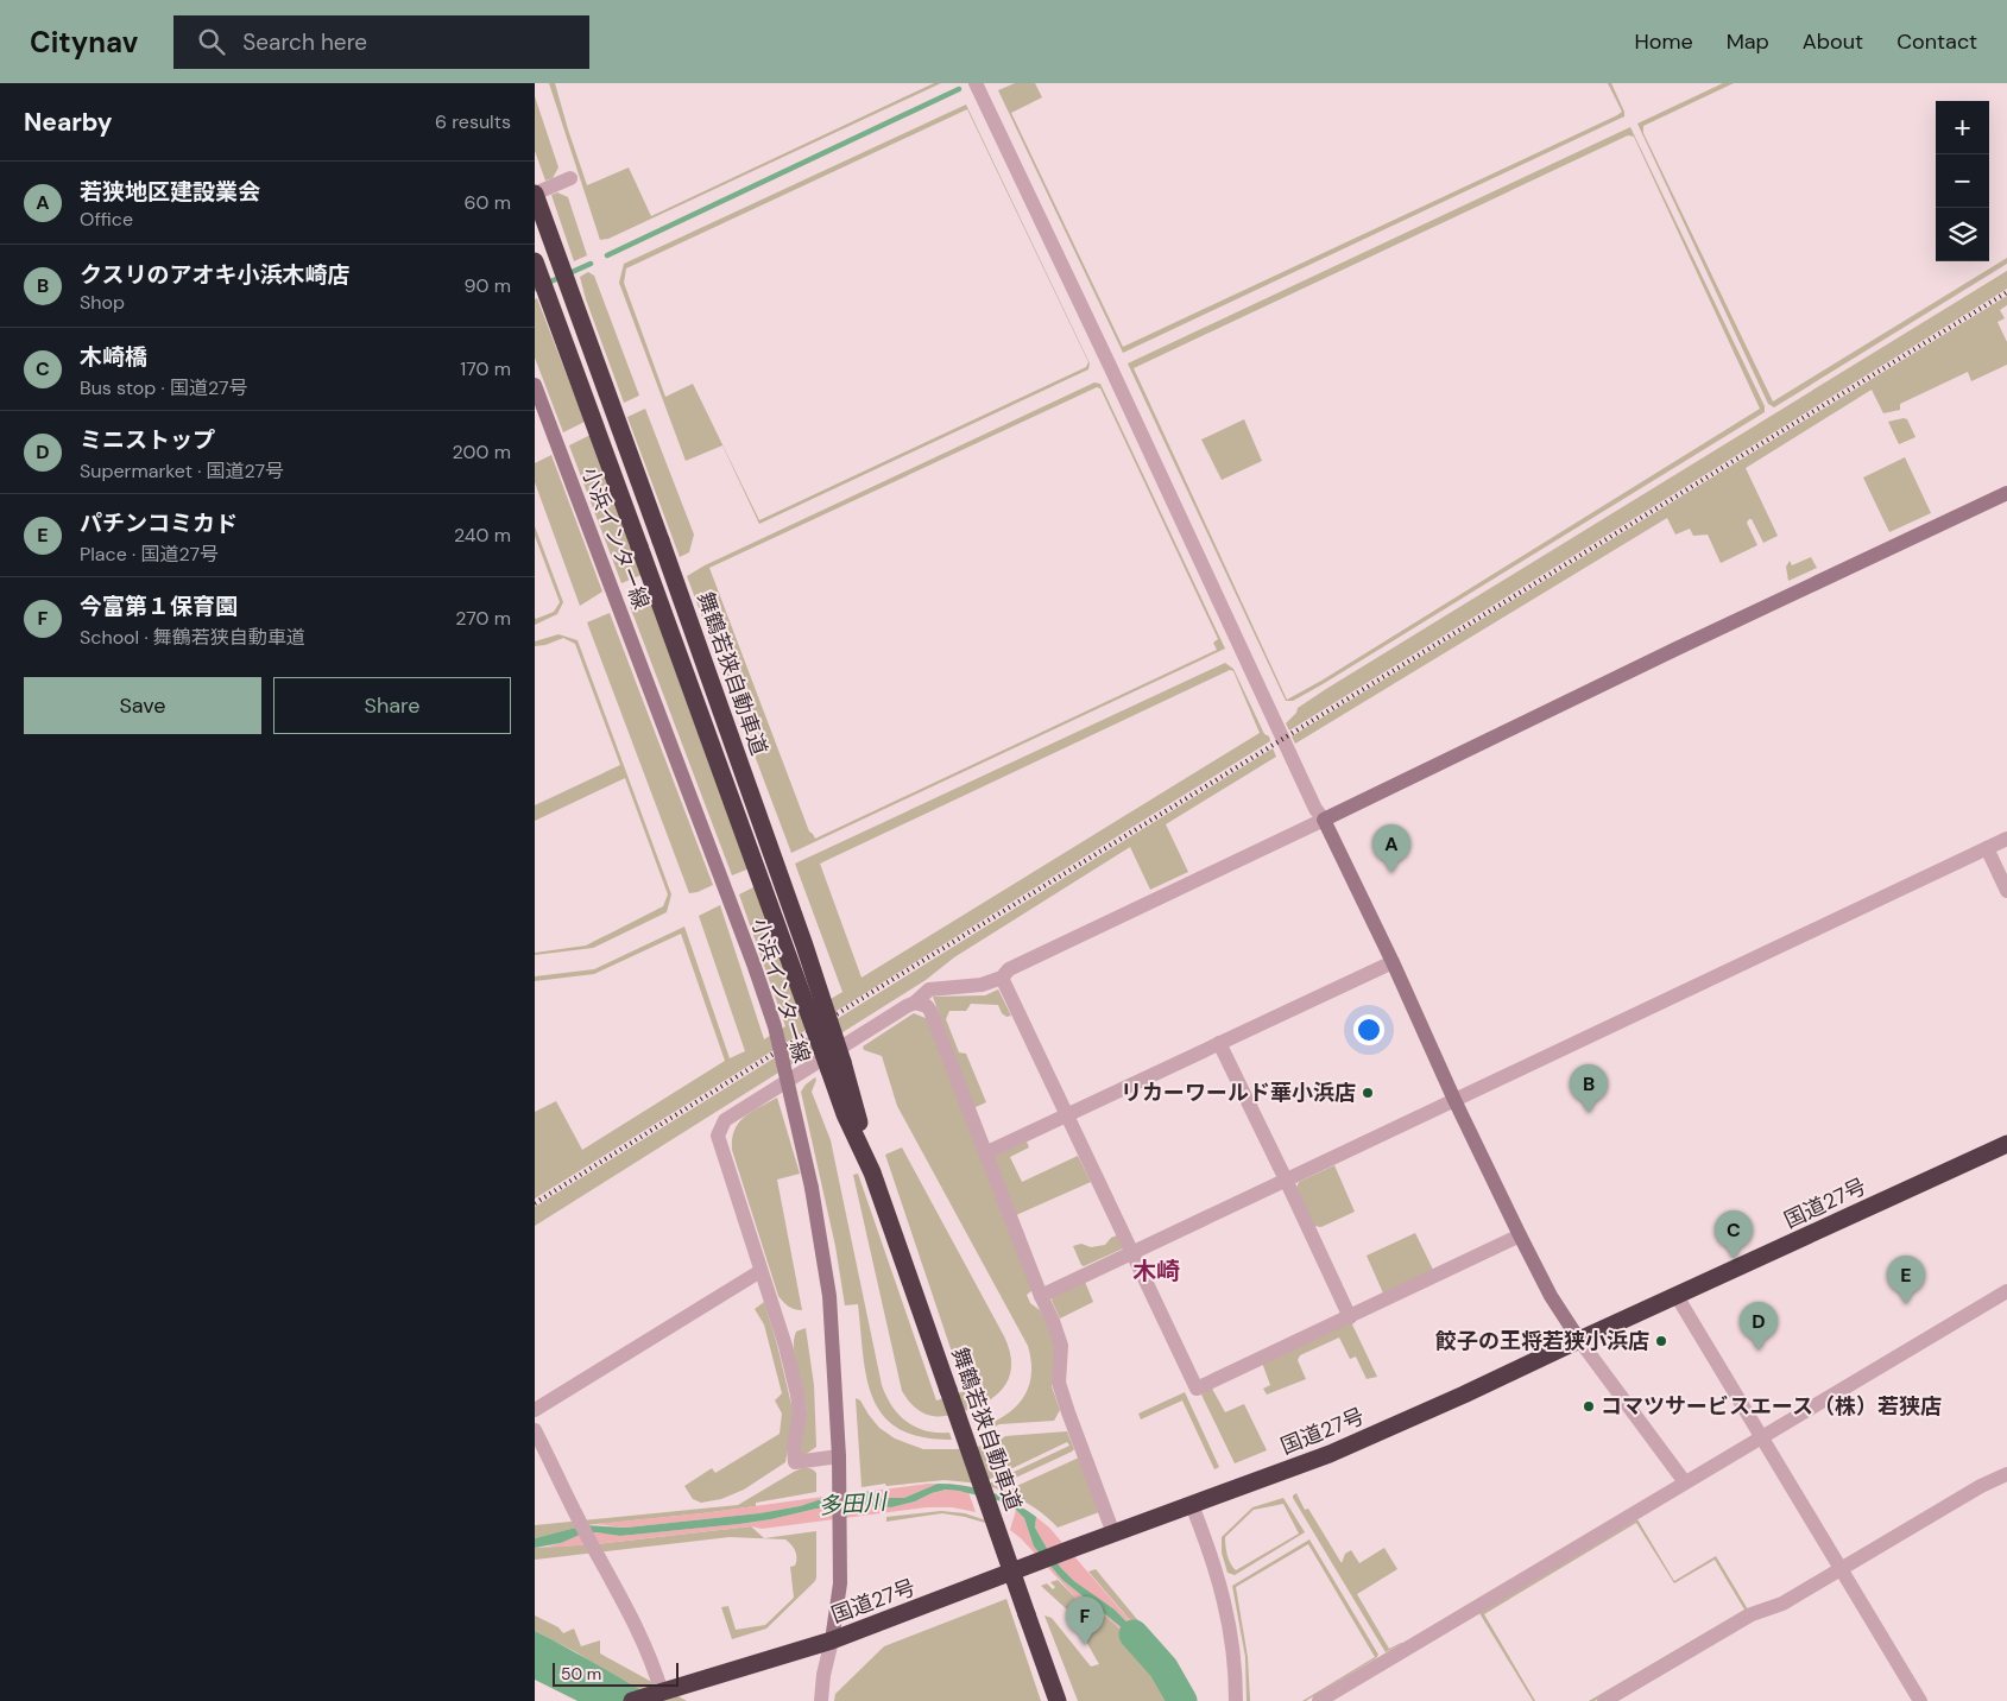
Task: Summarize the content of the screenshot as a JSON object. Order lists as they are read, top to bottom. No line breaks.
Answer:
{"streets":{"highway":["舞鶴若狭自動車道","国道27号"],"street":["小浜インター線"]},"crossings":[["小浜インター線","国道27号"]],"districts":["木崎"],"water":["多田川"],"places":["リカーワールド華小浜店","餃子の王将若狭小浜店","コマツサービスエース（株）若狭店"],"scale_bar":"50 m","page":{"header":"Citynav","search":"Search here","nav":["Home","Map","About","Contact"],"heading":["Nearby","6 results"],"map_buttons":["+","−"],"list":[{"mark":"A","name":"若狭地区建設業会","note":"Office","value":"60 m"},{"mark":"B","name":"クスリのアオキ小浜木崎店","note":"Shop","value":"90 m"},{"mark":"C","name":"木崎橋","note":"Bus stop · 国道27号","value":"170 m"},{"mark":"D","name":"ミニストップ","note":"Supermarket · 国道27号","value":"200 m"},{"mark":"E","name":"パチンコミカド","note":"Place · 国道27号","value":"240 m"},{"mark":"F","name":"今富第１保育園","note":"School · 舞鶴若狭自動車道","value":"270 m"}],"buttons":["Save","Share"],"pins":["A","B","C","E","D","F"],"scale":"50 m"}}
